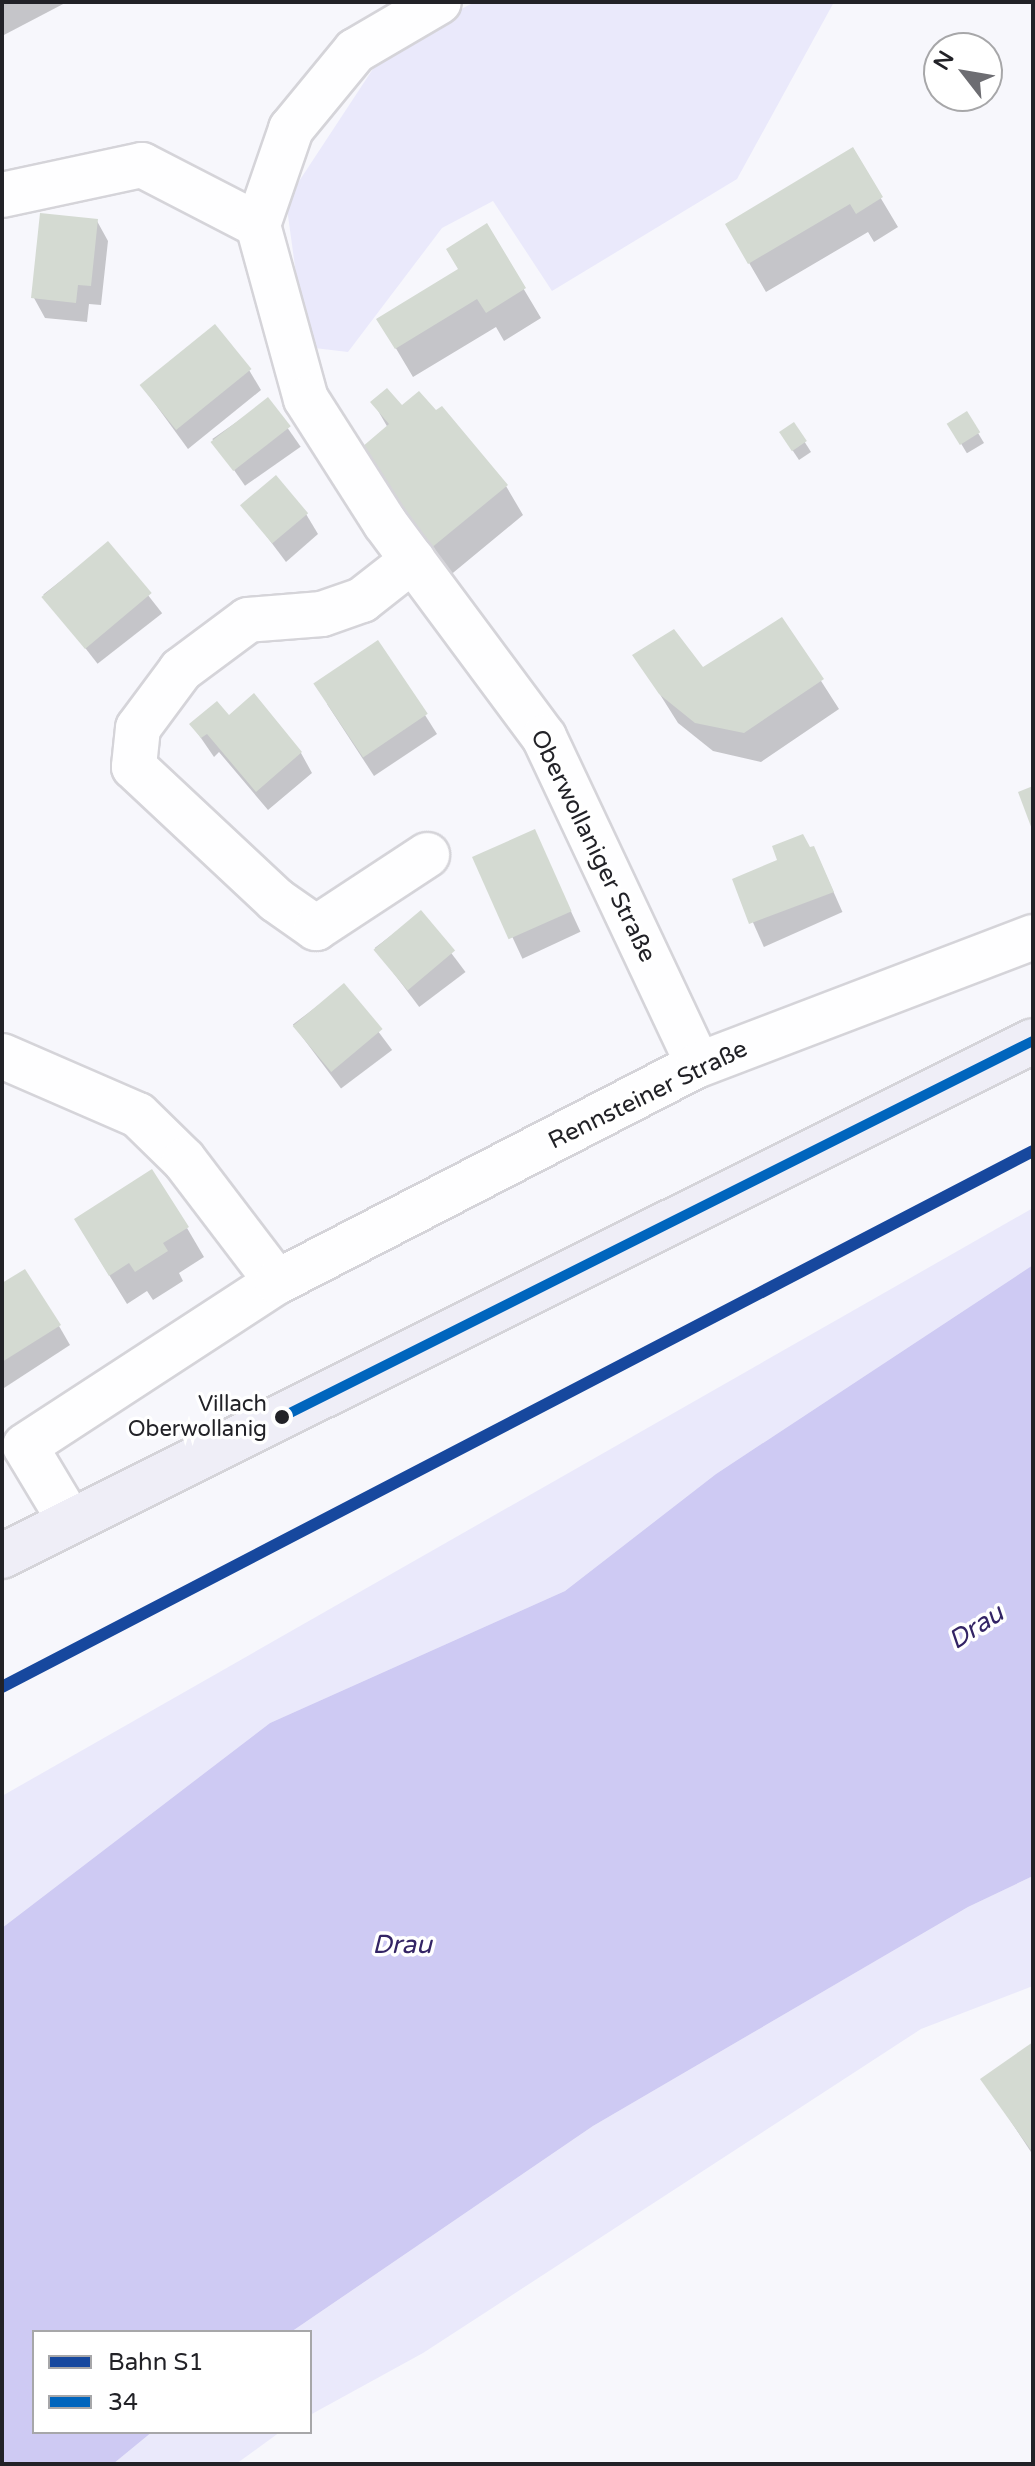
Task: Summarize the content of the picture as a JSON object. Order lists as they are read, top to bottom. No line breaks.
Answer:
{"streets":{"street":["Oberwollaniger Straße","Rennsteiner Straße"]},"crossings":[["Oberwollaniger Straße","Rennsteiner Straße"]],"water":["Drau"],"places":["Villach Oberwollanig"],"lines":["transit line 34","rail line S1"],"legend":["Bahn S1","34"],"north":"top left"}
